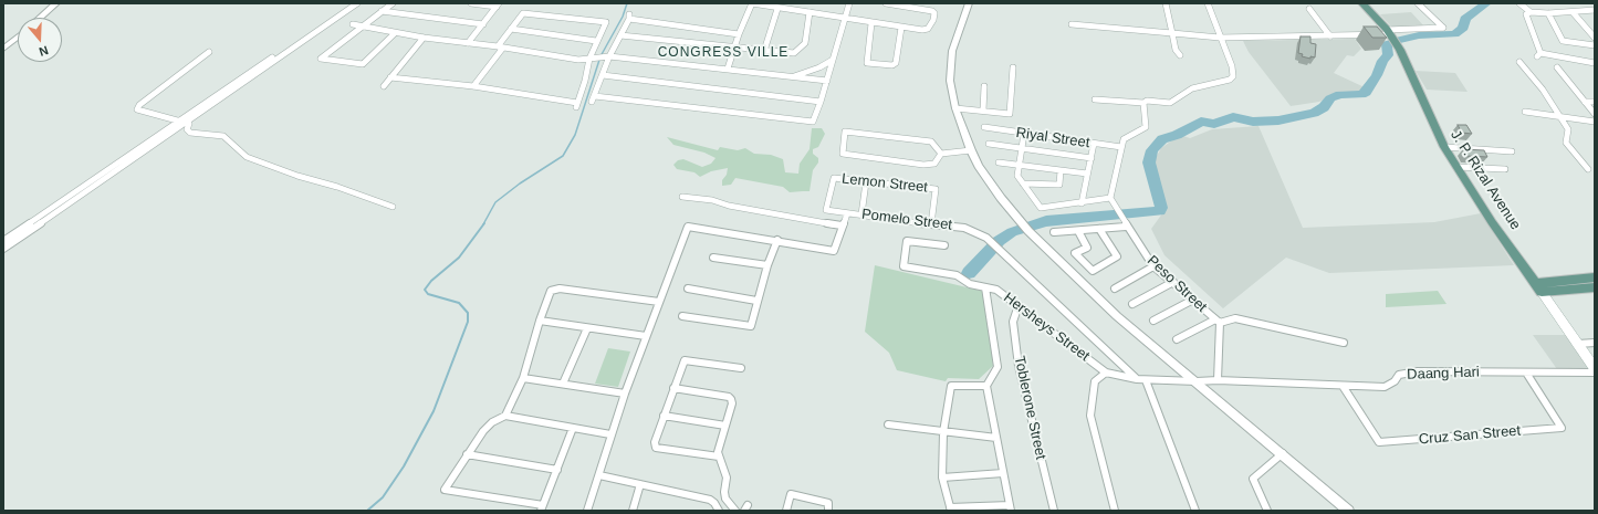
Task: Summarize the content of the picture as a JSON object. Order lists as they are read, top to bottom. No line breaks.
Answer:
{"streets":{"main road":["J. P. Rizal Avenue"],"street":["Riyal Street","Lemon Street","Pomelo Street","Peso Street","Hersheys Street","Daang Hari","Toblerone Street","Cruz San Street"]},"crossings":[["Lemon Street","Pomelo Street"],["Pomelo Street","Daang Hari"],["Hersheys Street","Daang Hari"],["Hersheys Street","Toblerone Street"],["Daang Hari","Cruz San Street"]],"districts":["CONGRESS VILLE"],"north":"bottom"}
